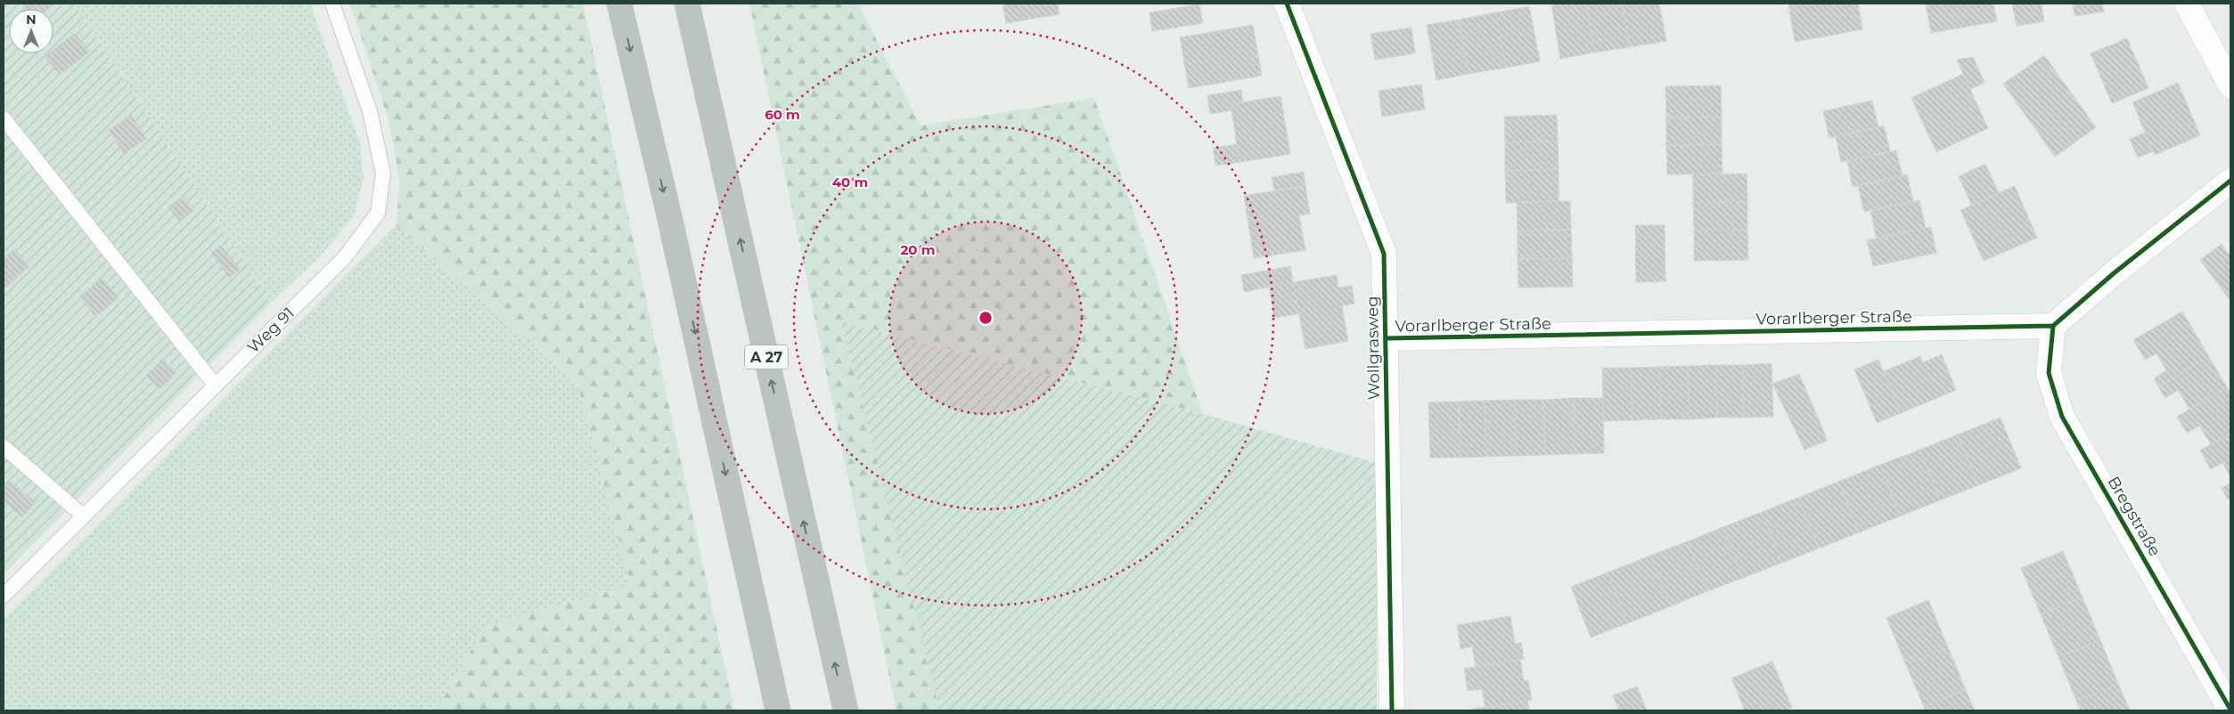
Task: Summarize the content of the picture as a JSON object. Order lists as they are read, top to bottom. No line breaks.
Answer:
{"streets":{"highway":["A 27"],"street":["Vorarlberger Straße","Wollgrasweg","Bregstraße"],"lane":["Weg 91"]},"crossings":[["Vorarlberger Straße","Wollgrasweg"],["Vorarlberger Straße","Bregstraße"]],"north":"top","rings":["60 m","40 m","20 m"]}
